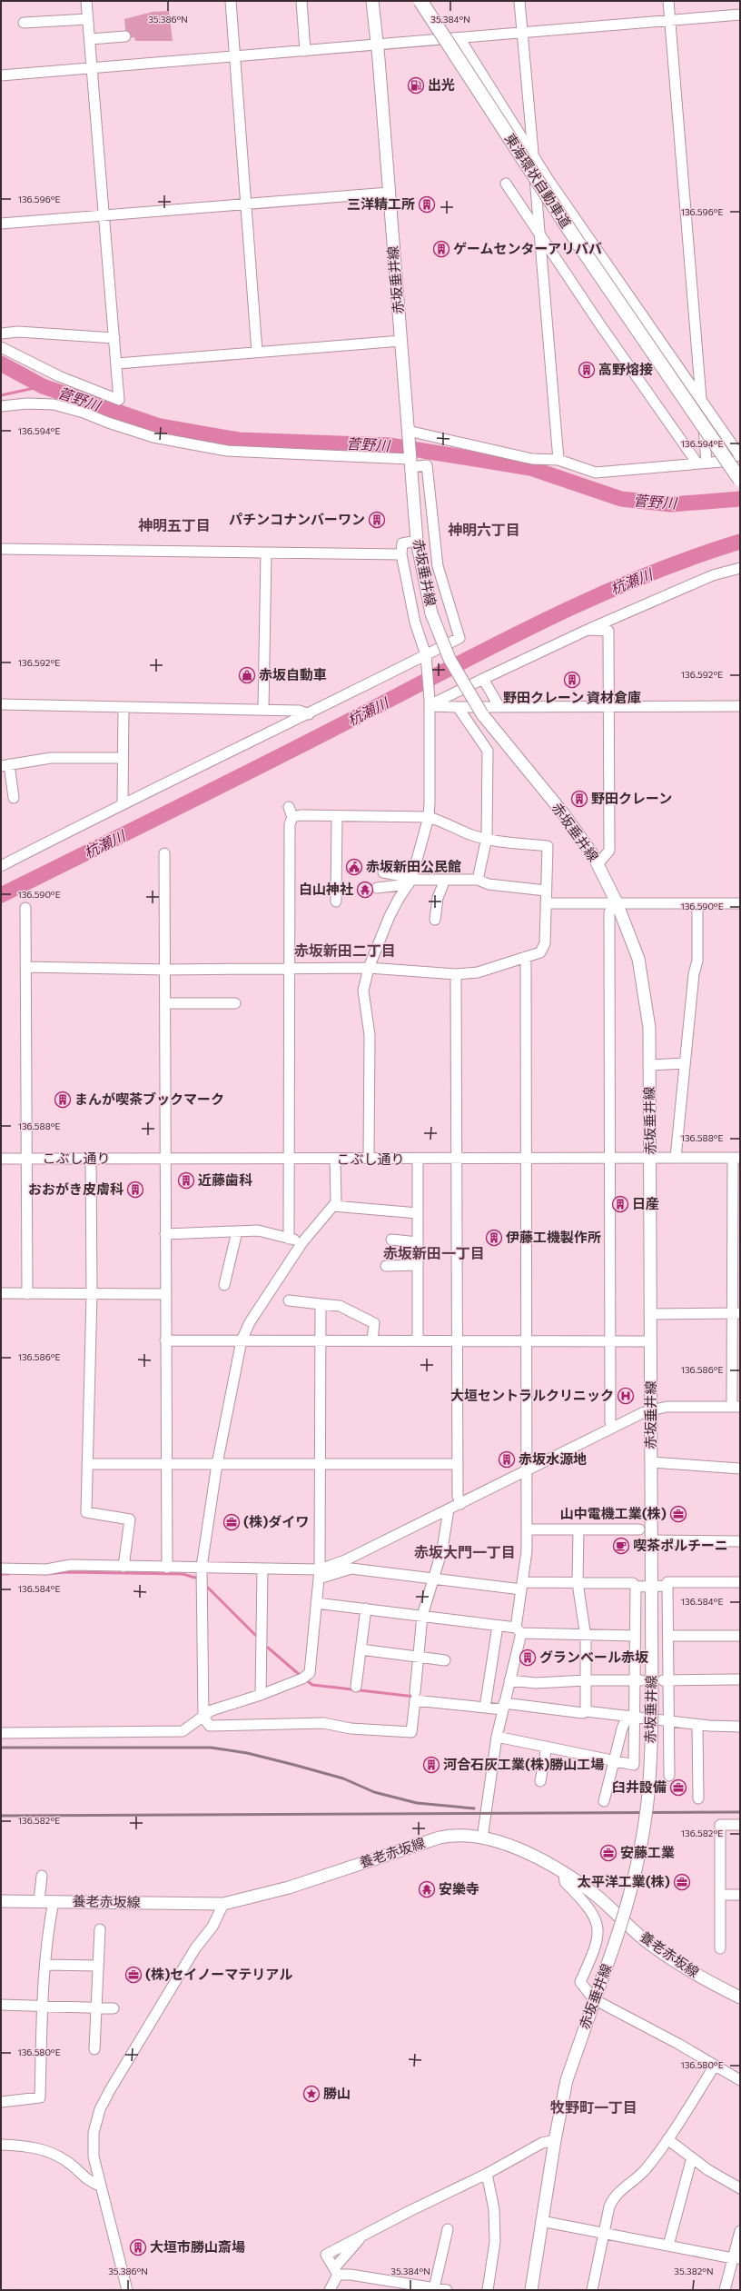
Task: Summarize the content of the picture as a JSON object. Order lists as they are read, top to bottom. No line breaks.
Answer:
{"streets":{"highway":["東海環状自動車道"],"main road":["赤坂垂井線","養老赤坂線"],"street":["こぶし通り"]},"crossings":[["赤坂垂井線","こぶし通り"]],"districts":["神明五丁目","神明六丁目","赤坂新田二丁目","赤坂新田一丁目","赤坂大門一丁目","牧野町一丁目"],"water":["菅野川","杭瀬川"],"places":{"fuel station":["出光"],"building":["三洋精工所","ゲームセンターアリババ","高野熔接","パチンコナンバーワン","野田クレーン 資材倉庫","野田クレーン","まんが喫茶ブックマーク","近藤歯科","おおがき皮膚科","日産","伊藤工機製作所","赤坂水源地","グランベール赤坂","河合石灰工業(株)勝山工場","大垣市勝山斎場"],"shop":["赤坂自動車"],"public building":["赤坂新田公民館"],"temple":["白山神社","安樂寺"],"hospital":["大垣セントラルクリニック"],"office":["山中電機工業(株)","(株)ダイワ","臼井設備","安藤工業","太平洋工業(株)","(株)セイノーマテリアル"],"cafe":["喫茶ポルチーニ"],"place":["勝山"]},"coordinates":["35.386°N","35.384°N","136.596°E","136.594°E","136.592°E","136.590°E","136.588°E","136.586°E","136.584°E","136.582°E","136.580°E","35.382°N"]}
